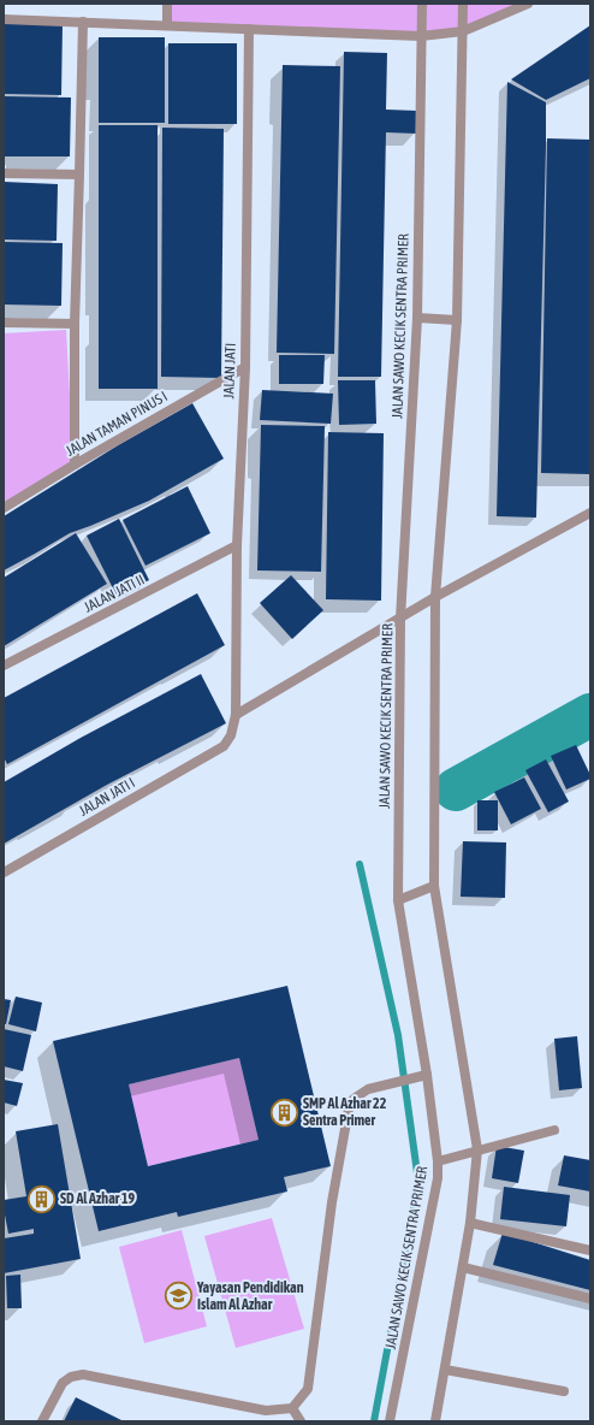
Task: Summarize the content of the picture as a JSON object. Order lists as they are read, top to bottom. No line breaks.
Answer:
{"streets":{"street":["JALAN SAWO KECIK SENTRA PRIMER","JALAN JATI","JALAN TAMAN PINUS I","JALAN JATI II","JALAN JATI I"]},"crossings":[["JALAN JATI","JALAN TAMAN PINUS I"],["JALAN JATI","JALAN JATI II"],["JALAN JATI","JALAN JATI I"]],"places":{"building":["SMP Al Azhar 22 Sentra Primer","SD Al Azhar 19"],"school or university":["Yayasan Pendidikan Islam Al Azhar"]}}
